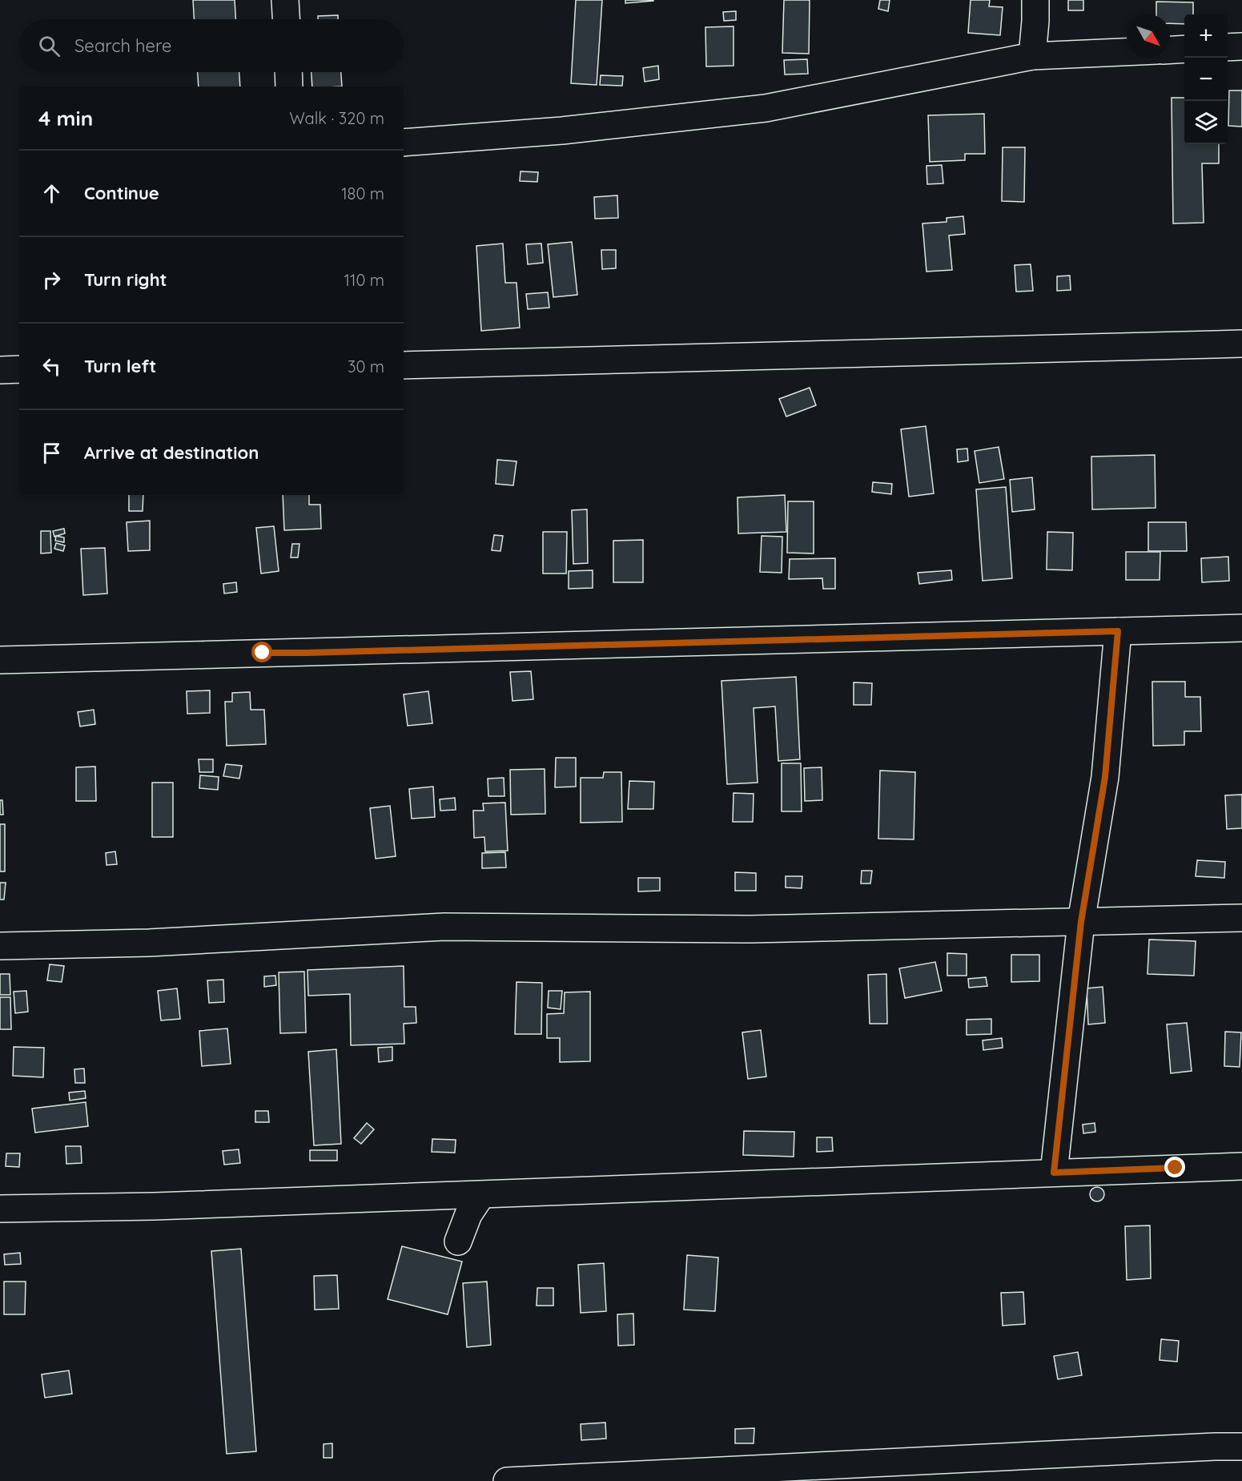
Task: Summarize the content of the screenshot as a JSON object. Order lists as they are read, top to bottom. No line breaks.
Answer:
{"north":"bottom right","page":{"map_buttons":["+","−"],"search":"Search here","heading":["4 min","Walk · 320 m"],"list":[["Continue","180 m"],["Turn right","110 m"],["Turn left","30 m"],"Arrive at destination"]}}
